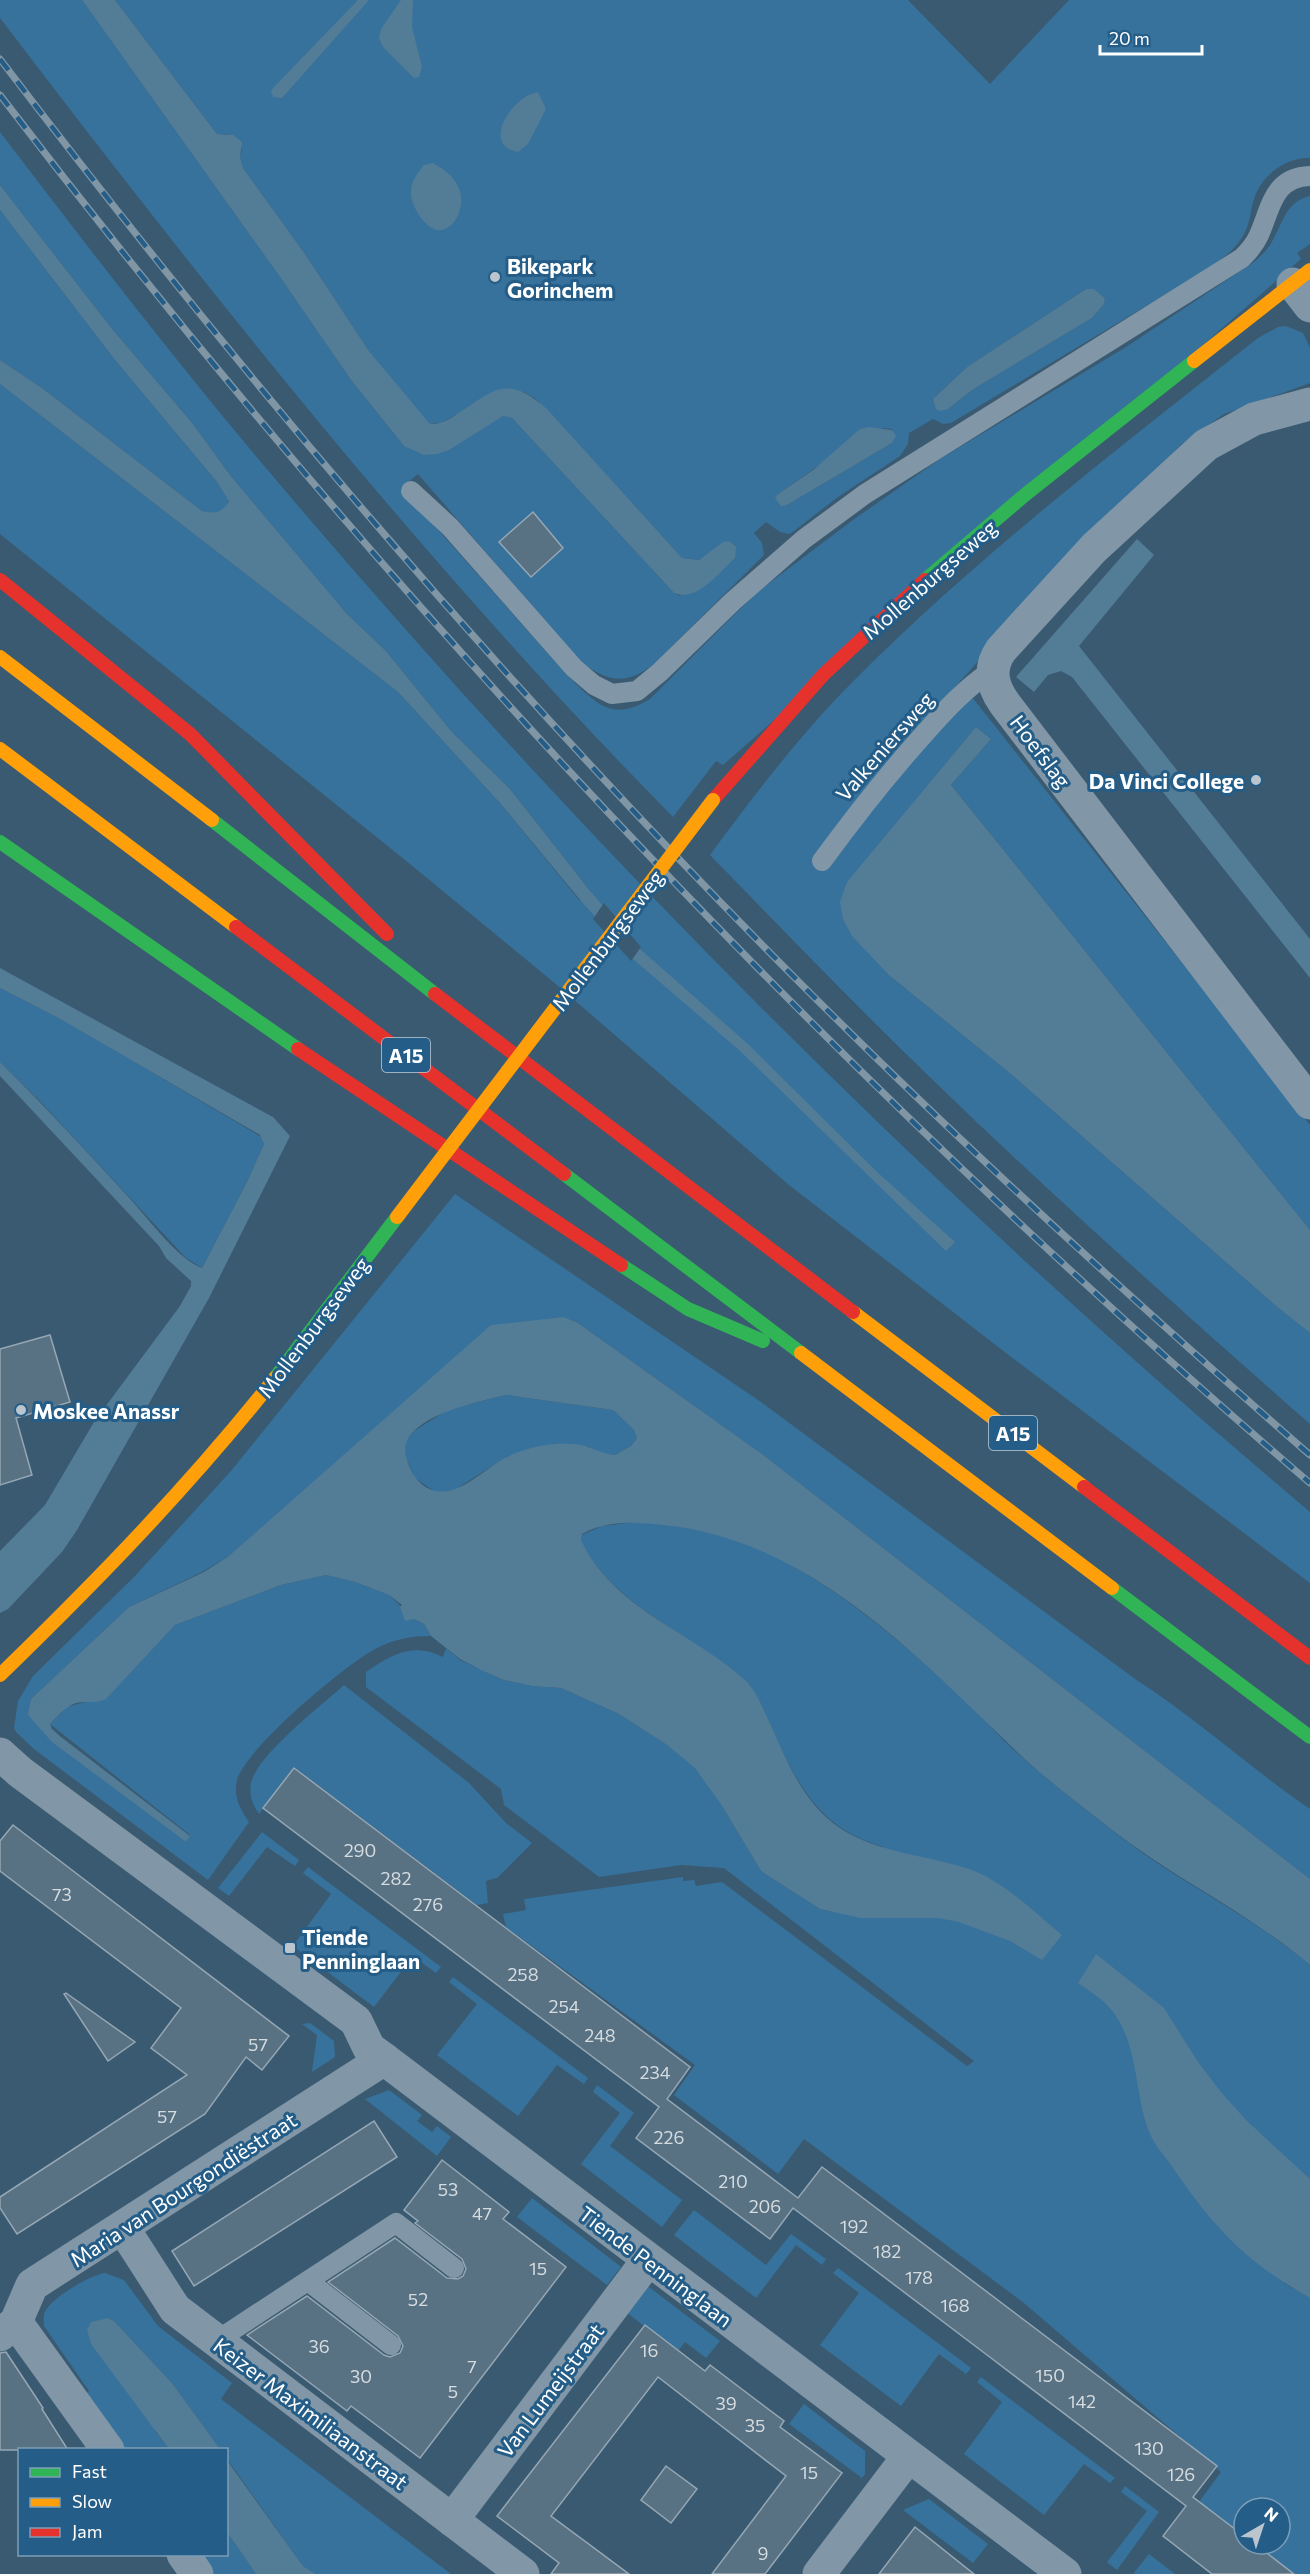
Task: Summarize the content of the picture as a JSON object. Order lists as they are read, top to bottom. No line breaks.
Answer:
{"streets":{"main road":["Mollenburgseweg","A15"],"street":["Hoefslag","Maria van Bourgondiëstraat","Tiende Penninglaan","Van Lumeijstraat","Keizer Maximiliaanstraat"],"lane":["Valkeniersweg"]},"crossings":[["Valkeniersweg","Hoefslag"],["Maria van Bourgondiëstraat","Tiende Penninglaan"],["Maria van Bourgondiëstraat","Keizer Maximiliaanstraat"],["Tiende Penninglaan","Van Lumeijstraat"],["Van Lumeijstraat","Keizer Maximiliaanstraat"]],"places":{"other":["Bikepark Gorinchem","Da Vinci College","Moskee Anassr"],"transit":["Tiende Penninglaan"]},"house_numbers":["290","282","73","276","258","254","248","57","234","57","226","210","53","206","47","192","182","15","178","52","168","36","16","7","150","30","5","142","39","35","130","15","126","9"],"legend":["Fast","Slow","Jam"],"scale_bar":"20 m","north":"top right"}
